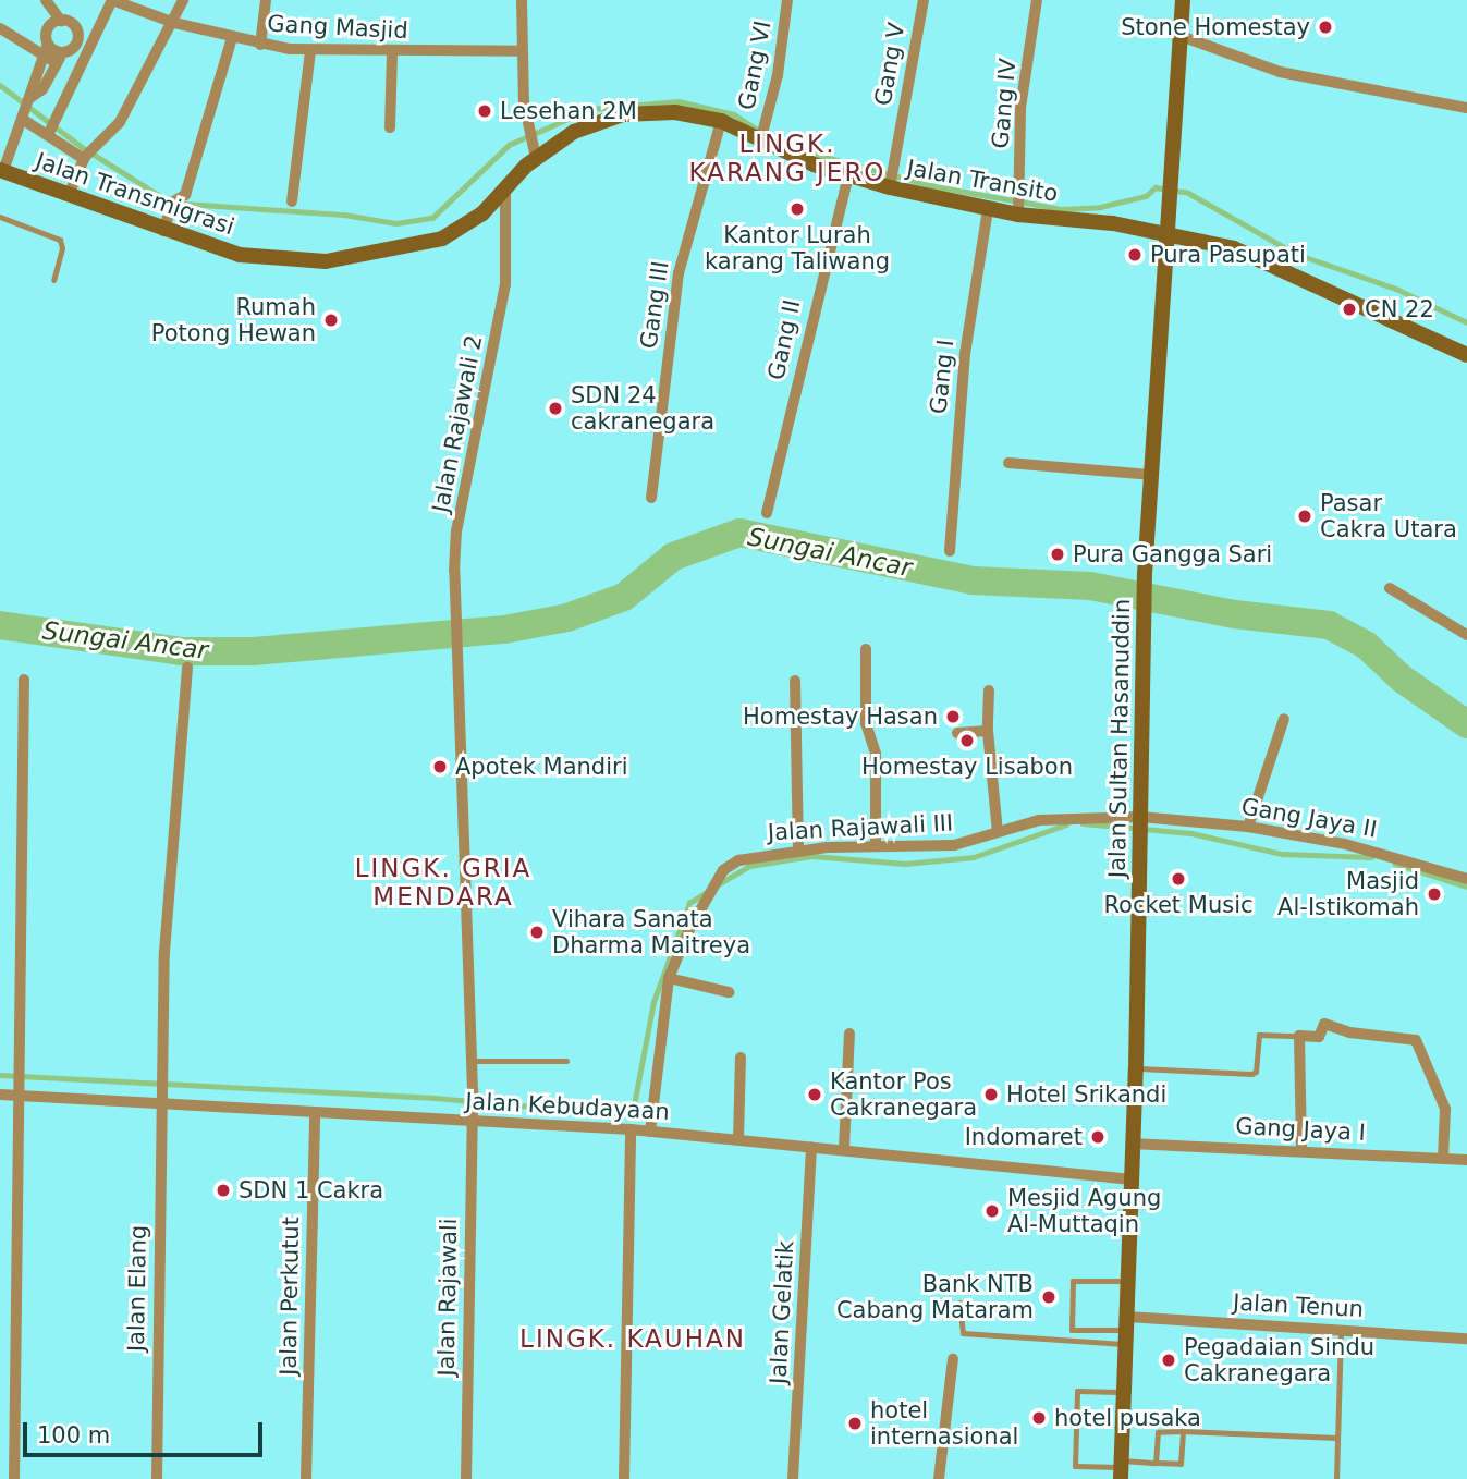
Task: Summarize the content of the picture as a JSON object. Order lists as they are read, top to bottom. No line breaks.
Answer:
{"streets":{"street":["Gang Masjid","Gang V","Gang VI","Gang IV","Jalan Transito","Jalan Transmigrasi","Gang III","Gang II","Gang I","Jalan Rajawali 2","Jalan Sultan Hasanuddin","Gang Jaya II","Jalan Rajawali III","Jalan Kebudayaan","Gang Jaya I","Jalan Elang","Jalan Perkutut","Jalan Rajawali","Jalan Tenun","Jalan Gelatik"]},"crossings":[["Gang V","Jalan Transito"],["Gang VI","Jalan Transito"],["Gang IV","Jalan Transito"],["Jalan Transito","Jalan Transmigrasi"],["Jalan Transito","Gang III"],["Jalan Transito","Gang II"],["Jalan Transito","Gang I"],["Jalan Transito","Jalan Rajawali 2"],["Jalan Transito","Jalan Sultan Hasanuddin"],["Jalan Rajawali 2","Jalan Rajawali"],["Jalan Sultan Hasanuddin","Gang Jaya II"],["Jalan Sultan Hasanuddin","Jalan Rajawali III"],["Jalan Sultan Hasanuddin","Jalan Kebudayaan"],["Jalan Sultan Hasanuddin","Gang Jaya I"],["Jalan Sultan Hasanuddin","Jalan Tenun"],["Gang Jaya II","Jalan Rajawali III"],["Jalan Rajawali III","Jalan Kebudayaan"],["Jalan Kebudayaan","Jalan Elang"],["Jalan Kebudayaan","Jalan Perkutut"],["Jalan Kebudayaan","Jalan Rajawali"],["Jalan Kebudayaan","Jalan Gelatik"]],"districts":["LINGK. KARANG JERO","LINGK. GRIA MENDARA","LINGK. KAUHAN"],"water":["Sungai Ancar"],"places":["Stone Homestay","Lesehan 2M","Kantor Lurah karang Taliwang","Pura Pasupati","CN 22","Rumah Potong Hewan","SDN 24 cakranegara","Pasar Cakra Utara","Pura Gangga Sari","Homestay Hasan","Homestay Lisabon","Apotek Mandiri","Rocket Music","Masjid Al-Istikomah","Vihara Sanata Dharma Maitreya","Kantor Pos Cakranegara","Hotel Srikandi","Indomaret","SDN 1 Cakra","Mesjid Agung Al-Muttaqin","Bank NTB Cabang Mataram","Pegadaian Sindu Cakranegara","hotel pusaka","hotel internasional"],"scale_bar":"100 m"}
